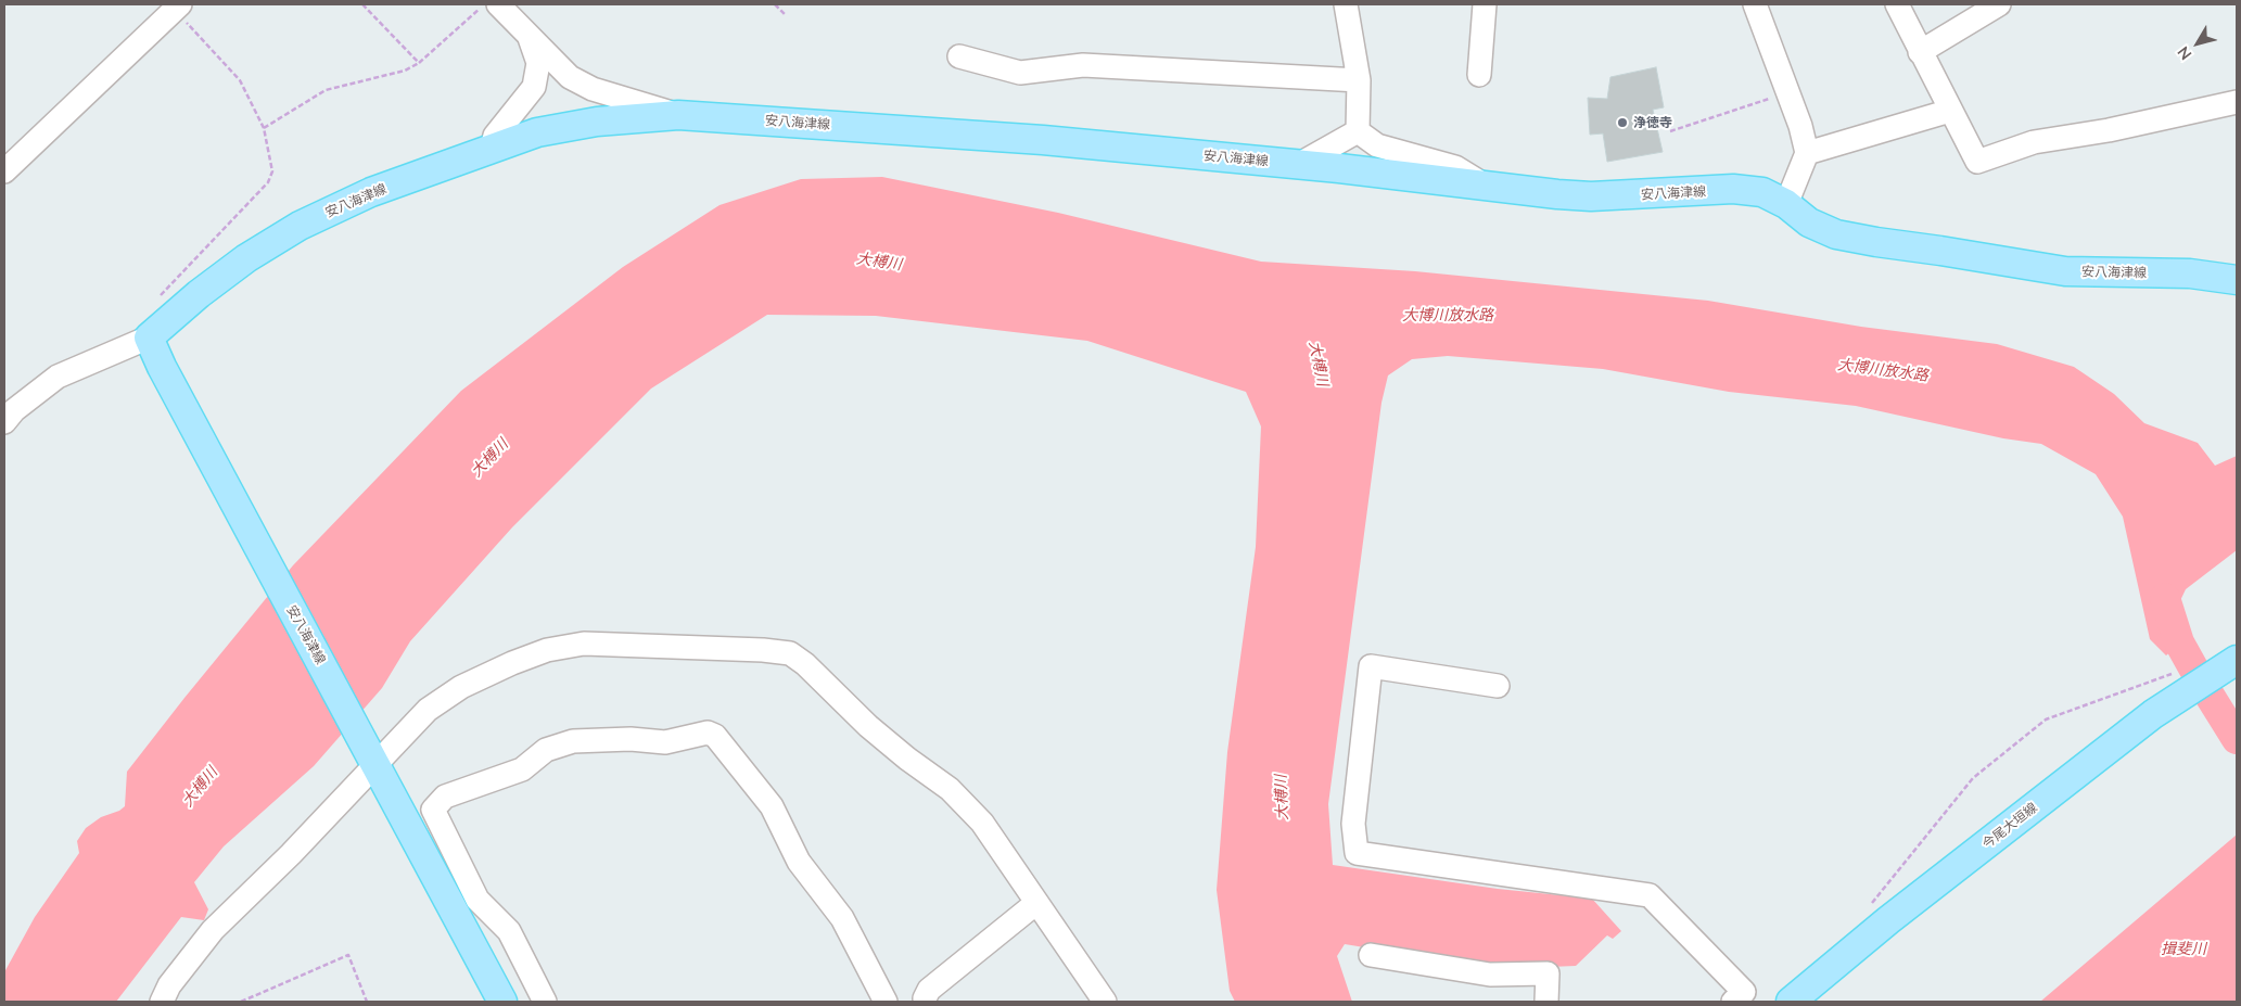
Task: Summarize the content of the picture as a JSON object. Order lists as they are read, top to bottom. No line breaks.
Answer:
{"streets":{"main road":["安八海津線","今尾大垣線"]},"water":["大榑川","大博川放水路","揖斐川"],"places":["浄徳寺"],"north":"bottom left"}
